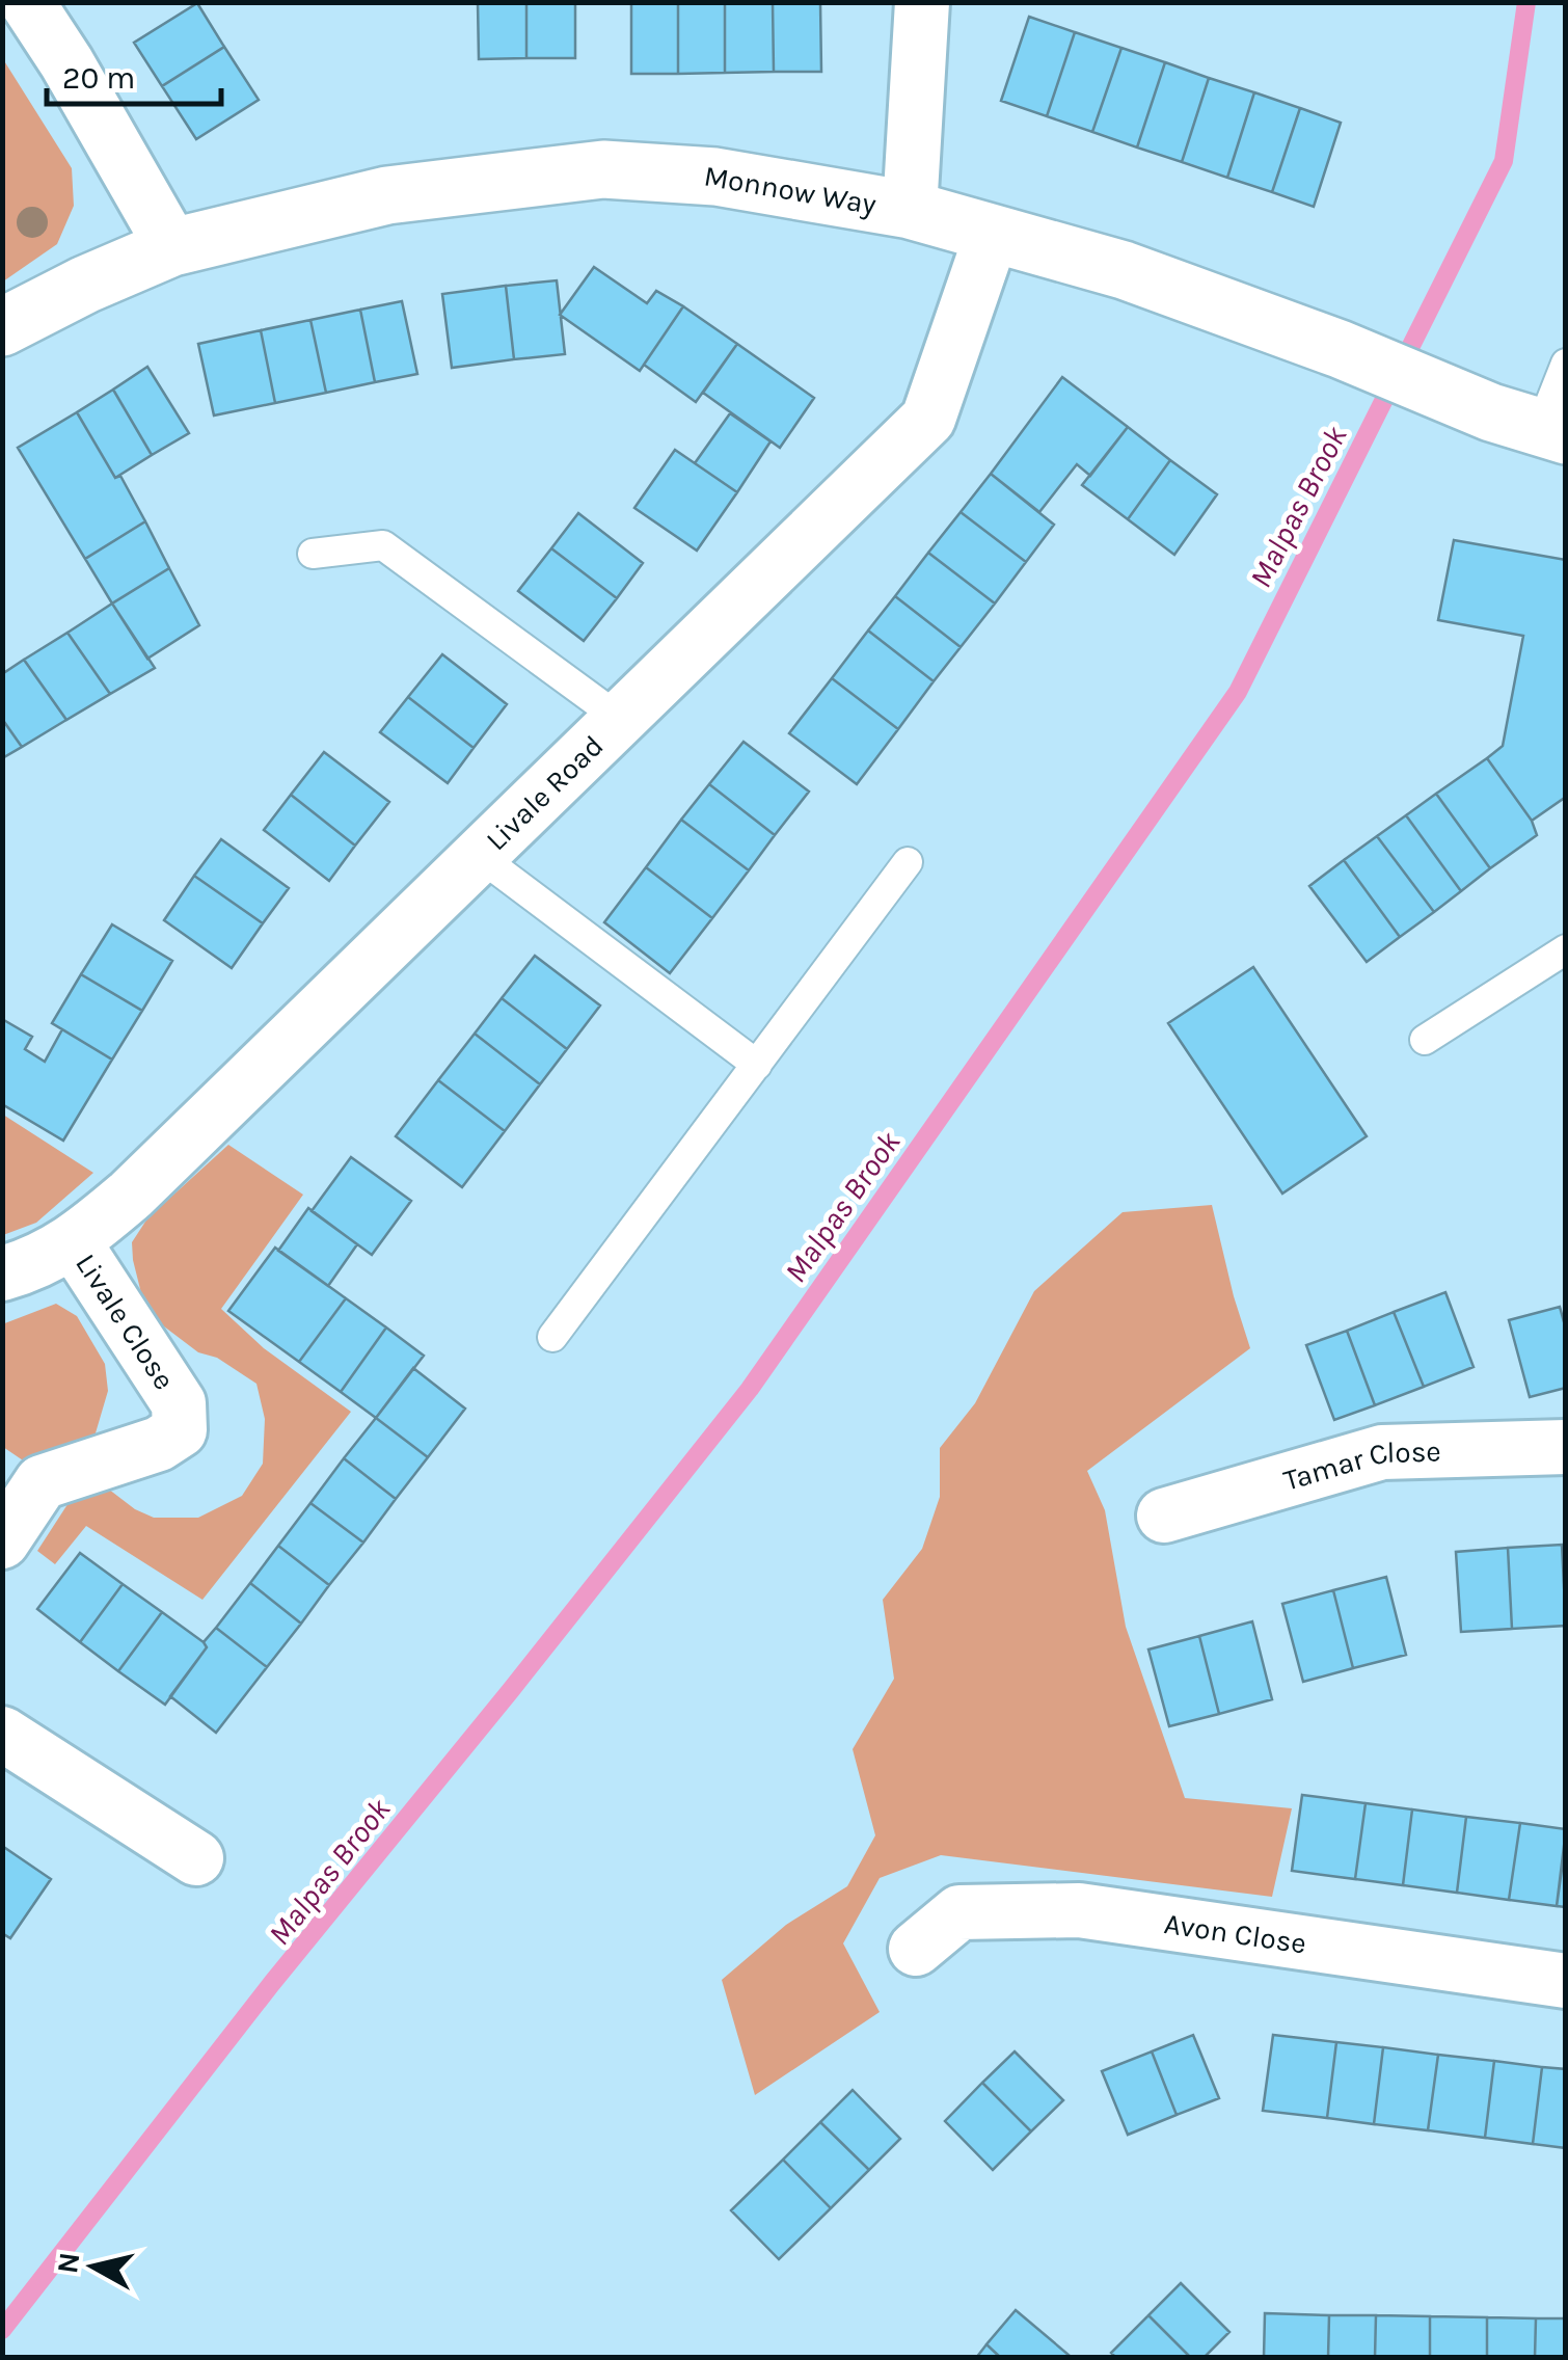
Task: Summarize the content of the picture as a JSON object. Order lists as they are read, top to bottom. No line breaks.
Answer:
{"streets":{"street":["Monnow Way","Livale Road","Livale Close","Tamar Close","Avon Close"]},"crossings":[["Monnow Way","Livale Road"],["Livale Road","Livale Close"]],"water":["Malpas Brook"],"scale_bar":"20 m","north":"left"}
